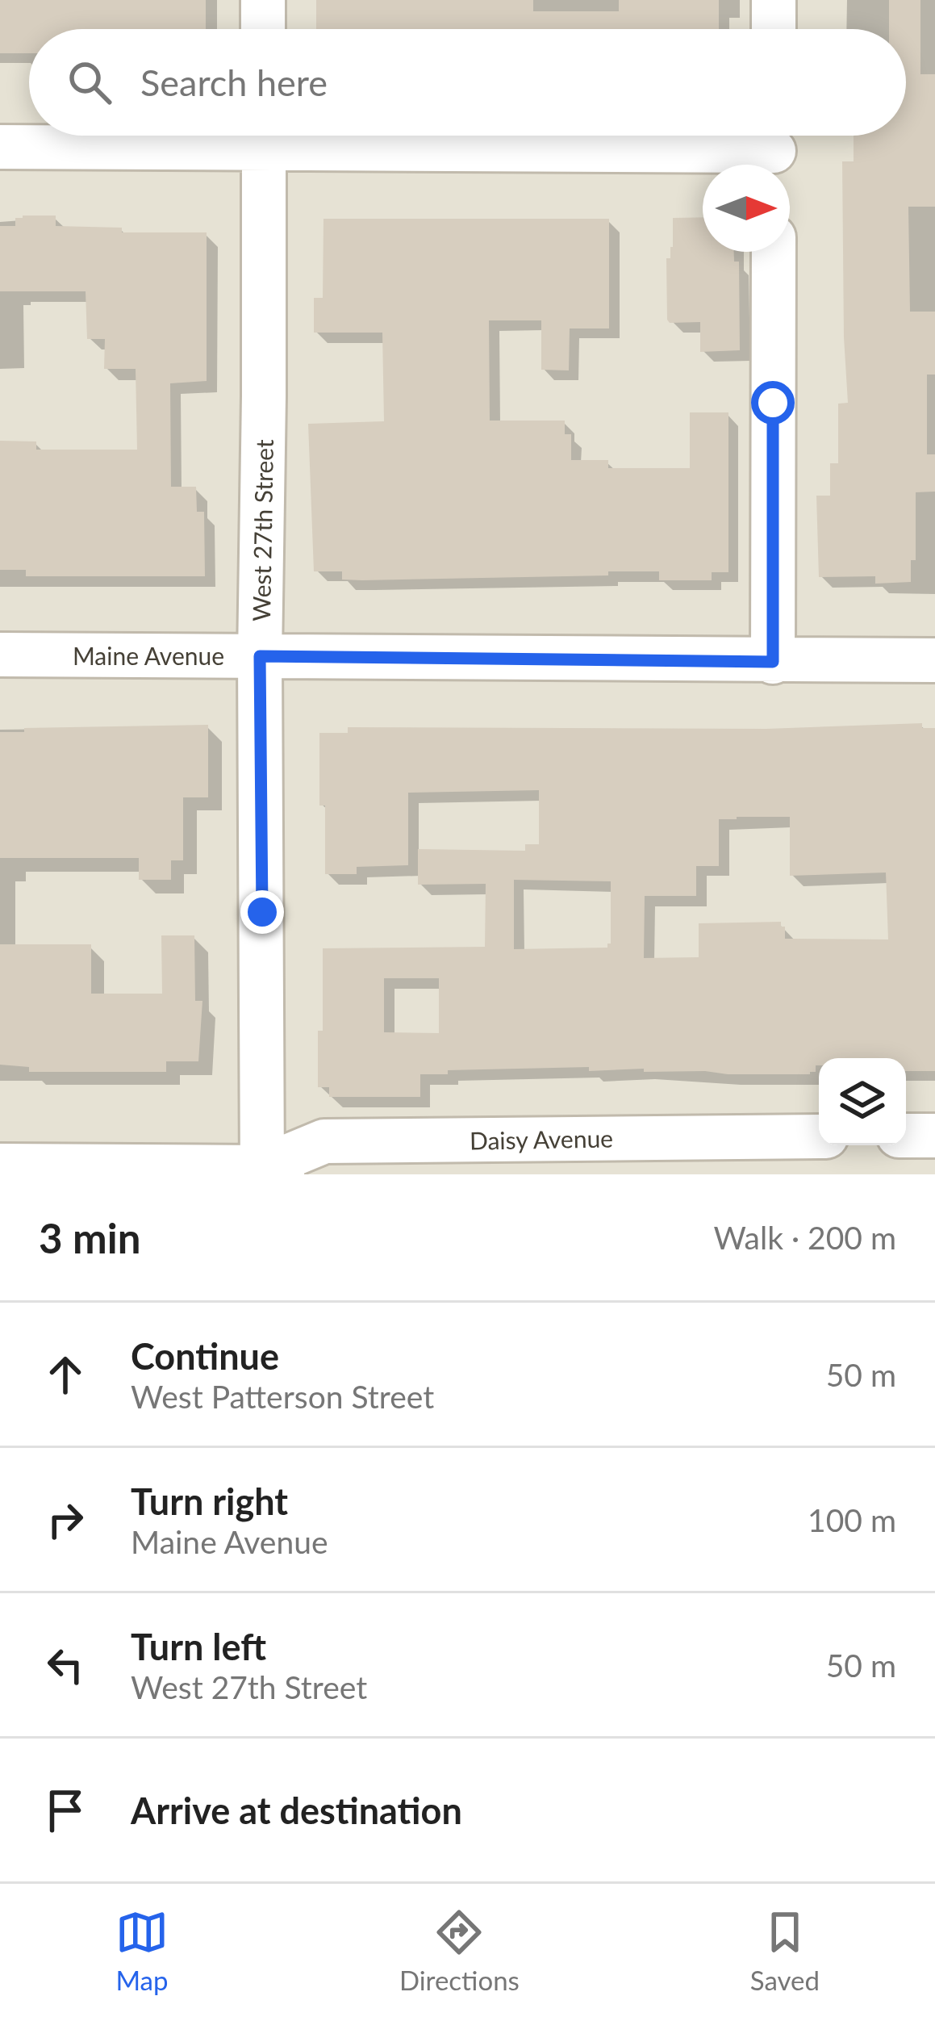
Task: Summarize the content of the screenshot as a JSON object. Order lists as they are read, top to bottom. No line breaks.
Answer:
{"streets":{"street":["West 27th Street","Maine Avenue","Daisy Avenue"]},"crossings":[["West 27th Street","Maine Avenue"],["West 27th Street","Daisy Avenue"]],"north":"right","page":{"search":"Search here","heading":["3 min","Walk · 200 m"],"list":[["Continue","West Patterson Street","50 m"],["Turn right","Maine Avenue","100 m"],["Turn left","West 27th Street","50 m"],"Arrive at destination"],"nav":["Map","Directions","Saved"]}}
